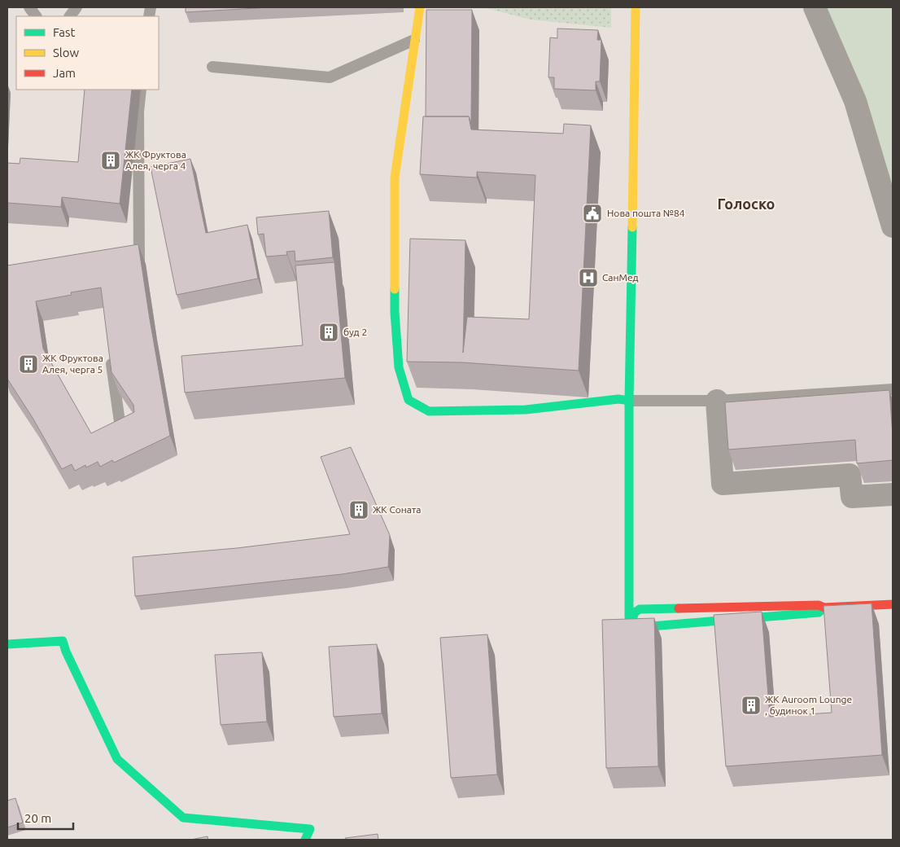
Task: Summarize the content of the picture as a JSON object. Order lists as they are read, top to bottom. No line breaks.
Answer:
{"districts":["Голоско"],"places":{"building":["ЖК Фруктова Алея, черга 4","буд 2","ЖК Фруктова Алея, черга 5","ЖК Соната","ЖК Auroom Lounge , будинок 1"],"public building":["Нова пошта №84"],"hospital":["СанМед"]},"legend":["Fast","Slow","Jam"],"scale_bar":"20 m"}
